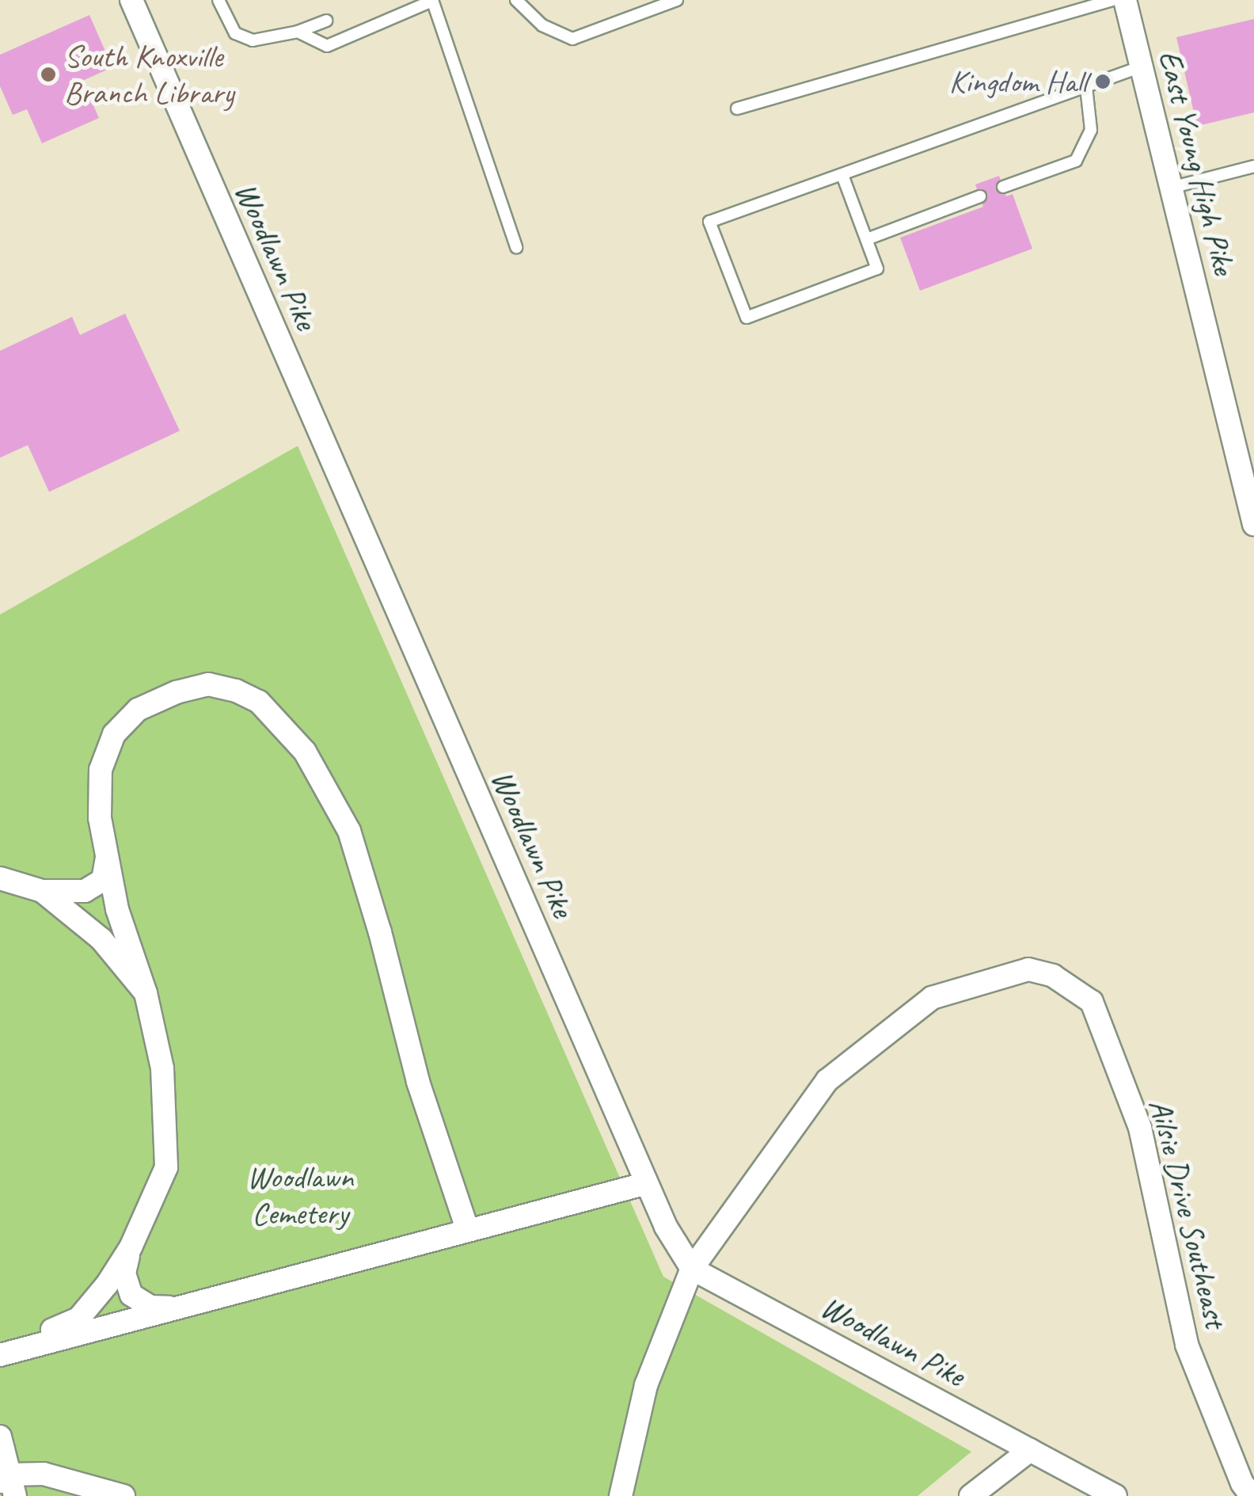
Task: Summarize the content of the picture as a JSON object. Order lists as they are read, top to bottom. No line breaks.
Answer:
{"streets":{"street":["East Young High Pike","Woodlawn Pike","Ailsie Drive Southeast"]},"crossings":[["Woodlawn Pike","Ailsie Drive Southeast"]],"parks":["Woodlawn Cemetery"],"places":["South Knoxville Branch Library","Kingdom Hall"]}
